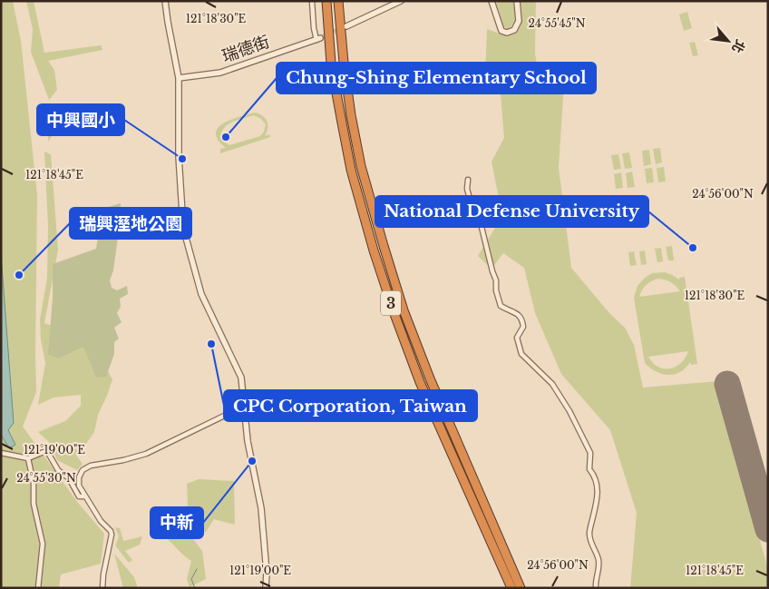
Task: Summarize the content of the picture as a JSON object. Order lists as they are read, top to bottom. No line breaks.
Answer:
{"streets":{"highway":["3"],"street":["瑞德街"]},"places":["Chung-Shing Elementary School","中興國小","National Defense University","瑞興溼地公園","CPC Corporation, Taiwan","中新"],"north":"bottom right","coordinates":["121°18'30\"E","24°55'45\"N","121°18'45\"E","24°56'00\"N","121°19'00\"E","24°55'30\"N"]}
